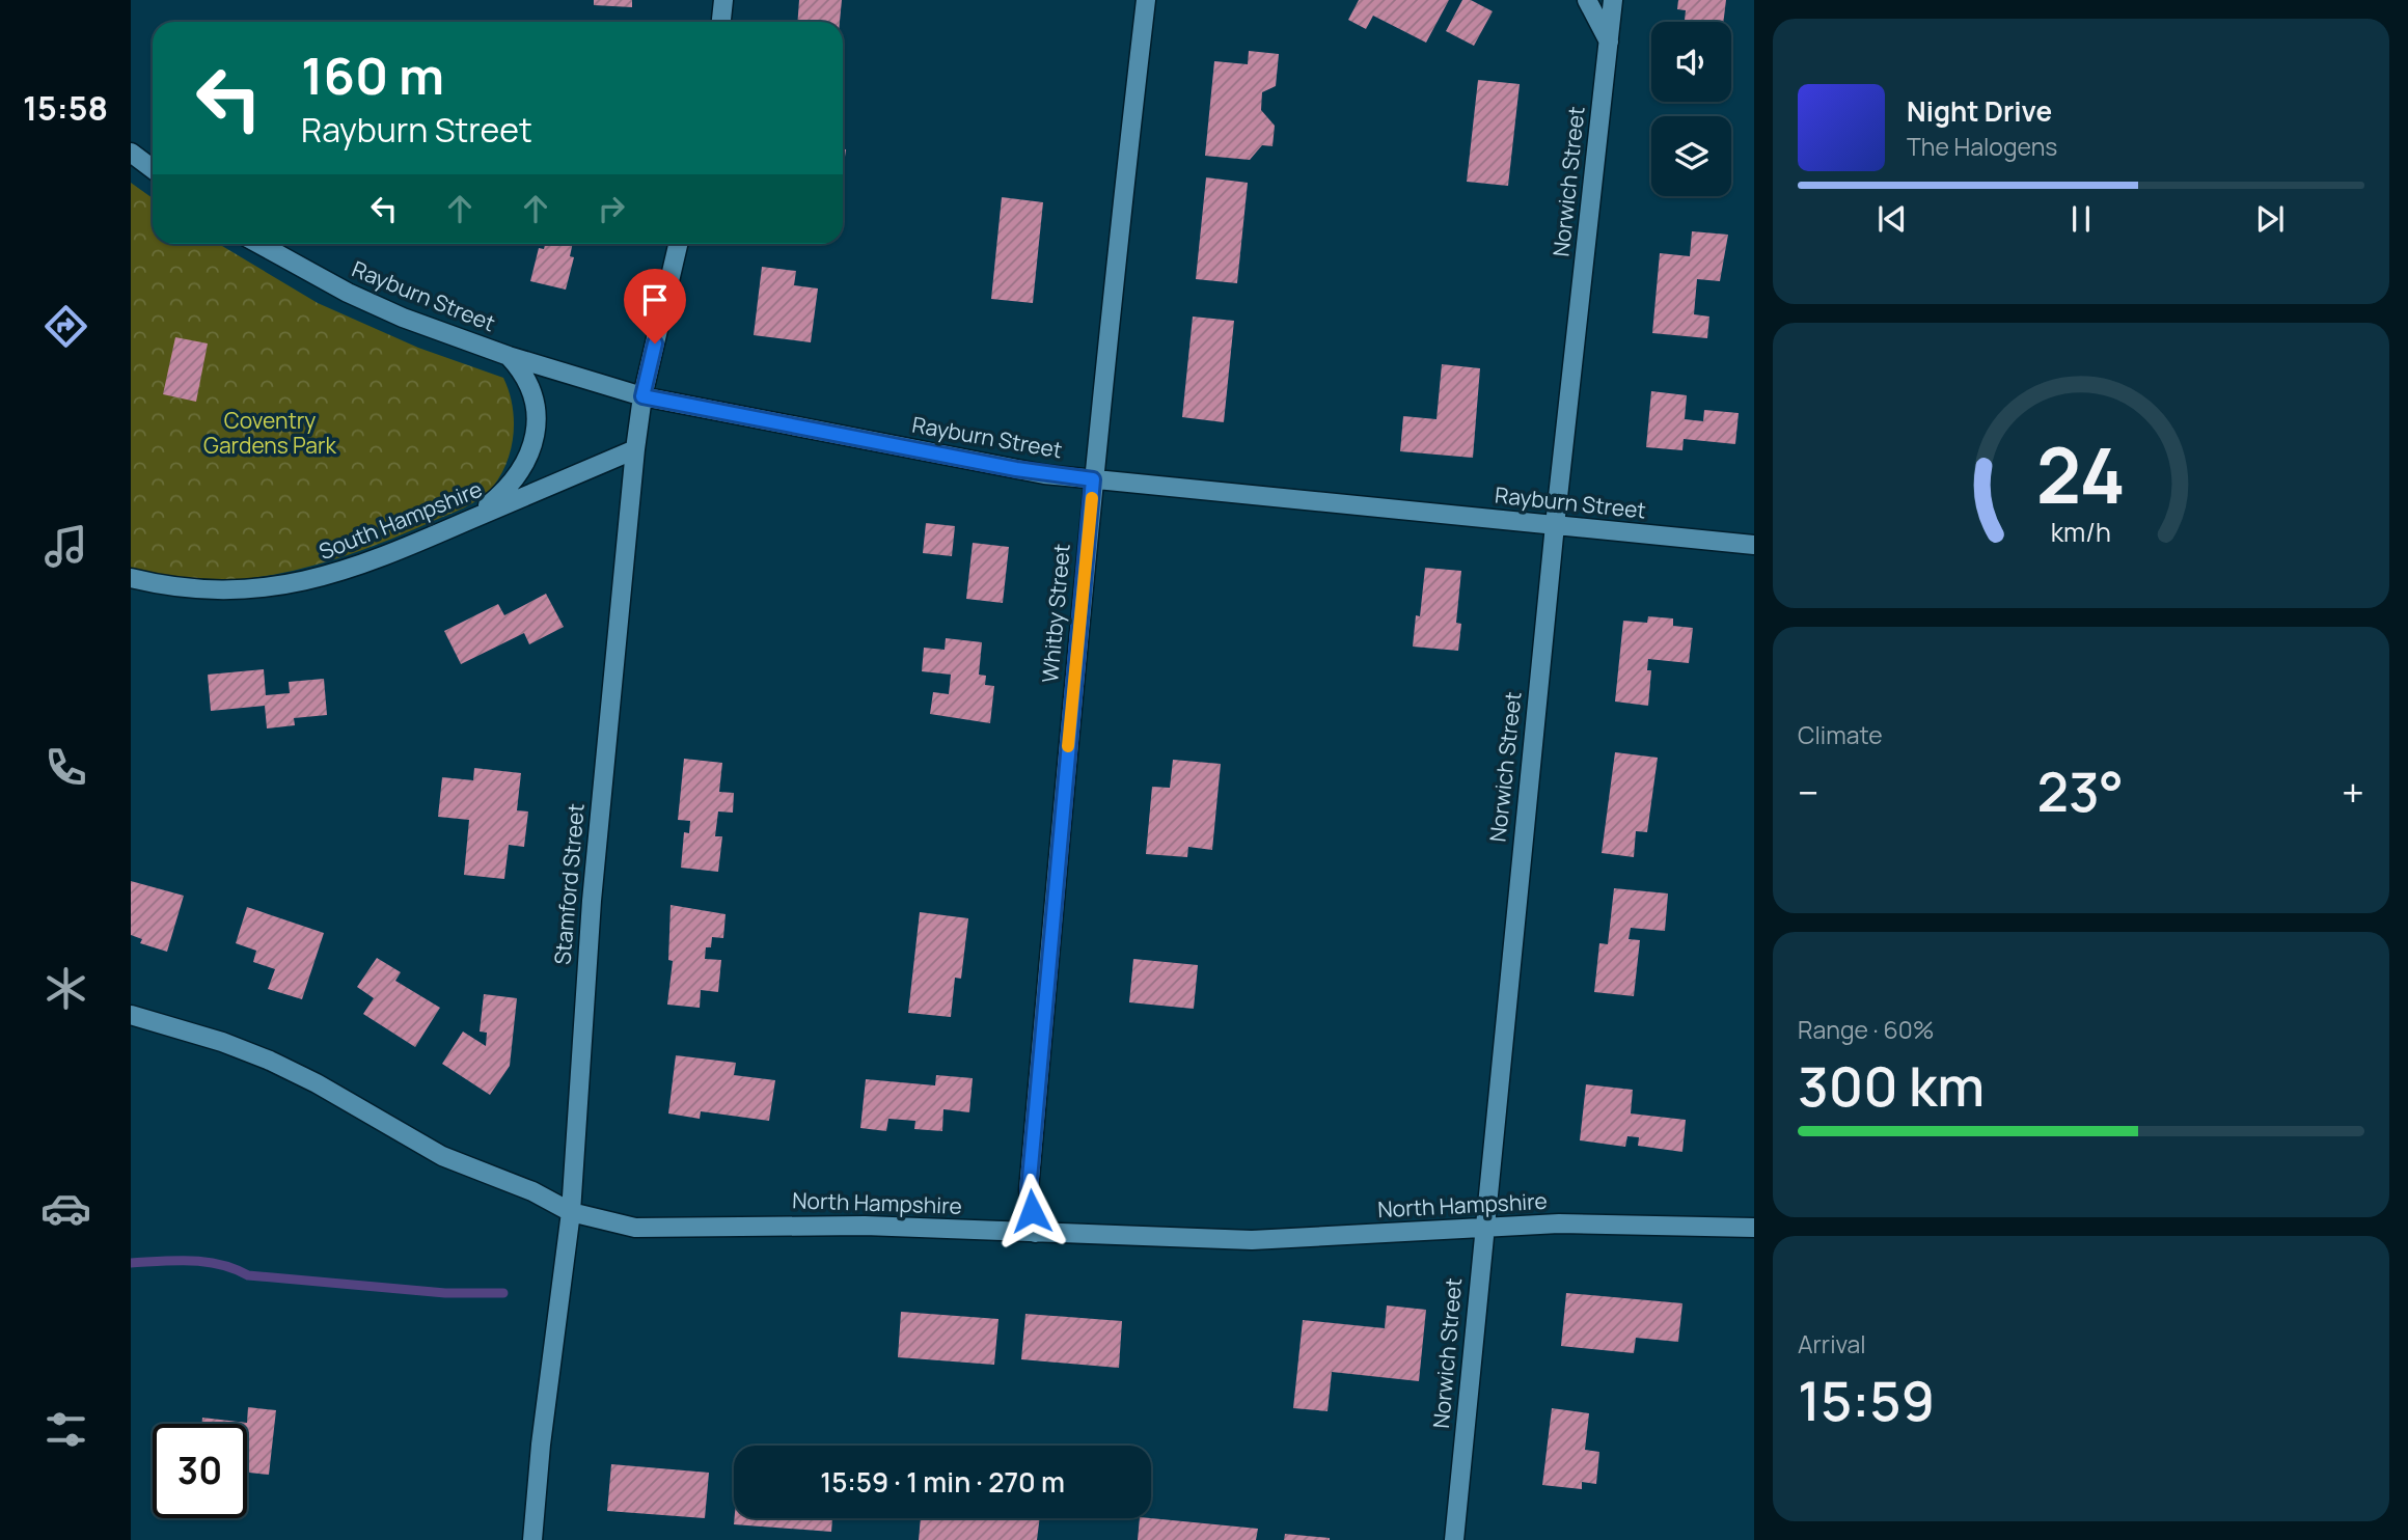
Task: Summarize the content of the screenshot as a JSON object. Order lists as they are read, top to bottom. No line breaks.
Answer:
{"streets":{"street":["Norwich Street","Rayburn Street","South Hampshire","Whitby Street","Stamford Street","North Hampshire"]},"crossings":[["Norwich Street","Rayburn Street"],["Norwich Street","North Hampshire"],["Rayburn Street","Whitby Street"],["Rayburn Street","Stamford Street"],["South Hampshire","Stamford Street"],["Whitby Street","North Hampshire"],["Stamford Street","North Hampshire"]],"parks":["Coventry Gardens Park"],"page":{"tabs":"15:58","turn":["160 m","Rayburn Street"],"song":["Night Drive","The Halogens"],"tile":["Climate",["Range · 60%","300 km"],["Arrival","15:59"]],"heat":["−","23°","+"],"limit":"30","trip":"15:59 · 1 min · 270 m","gauge":["24","km/h"]}}
